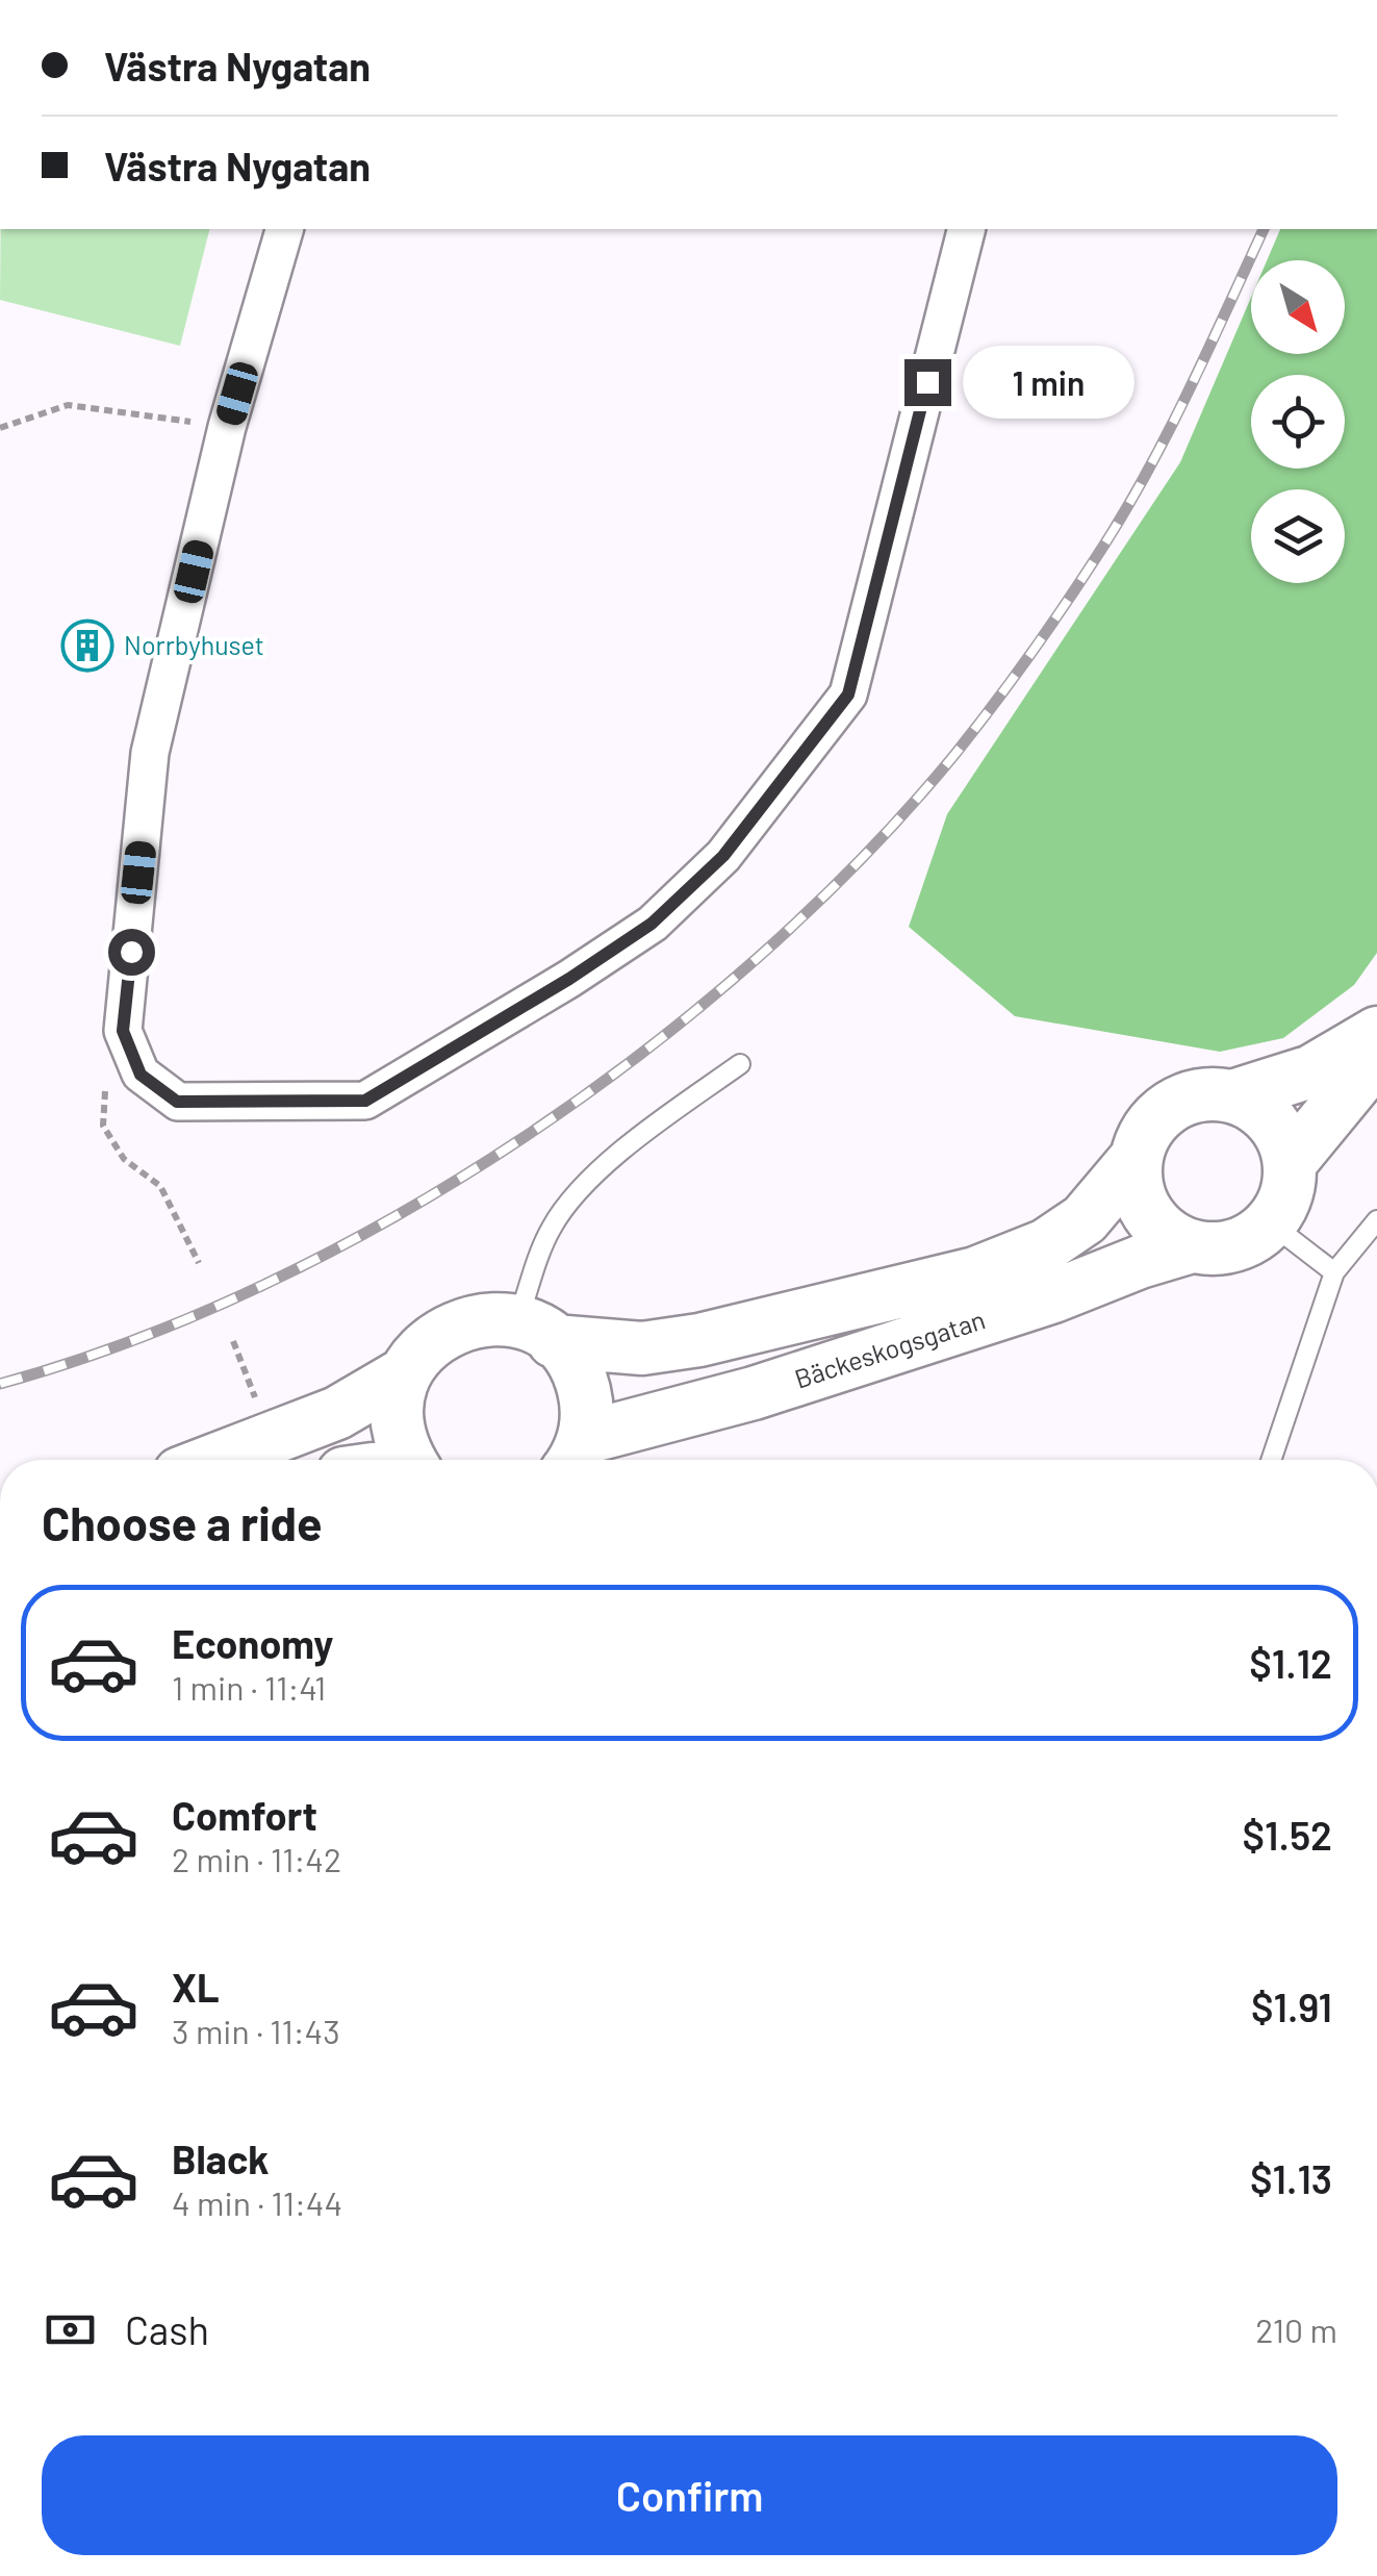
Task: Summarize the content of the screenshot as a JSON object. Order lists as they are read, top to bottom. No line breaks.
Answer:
{"streets":{"main road":["Bäckeskogsgatan"]},"places":{"building":["Norrbyhuset"]},"north":"bottom right","page":{"banner":["Västra Nygatan","Västra Nygatan"],"bubble":"1 min","heading":"Choose a ride","list":[{"name":"Economy","note":"1 min · 11:41","value":"$1.12"},{"name":"Comfort","note":"2 min · 11:42","value":"$1.52"},{"name":"XL","note":"3 min · 11:43","value":"$1.91"},{"name":"Black","note":"4 min · 11:44","value":"$1.13"}],"pay":["Cash","210 m"],"buttons":"Confirm"}}
